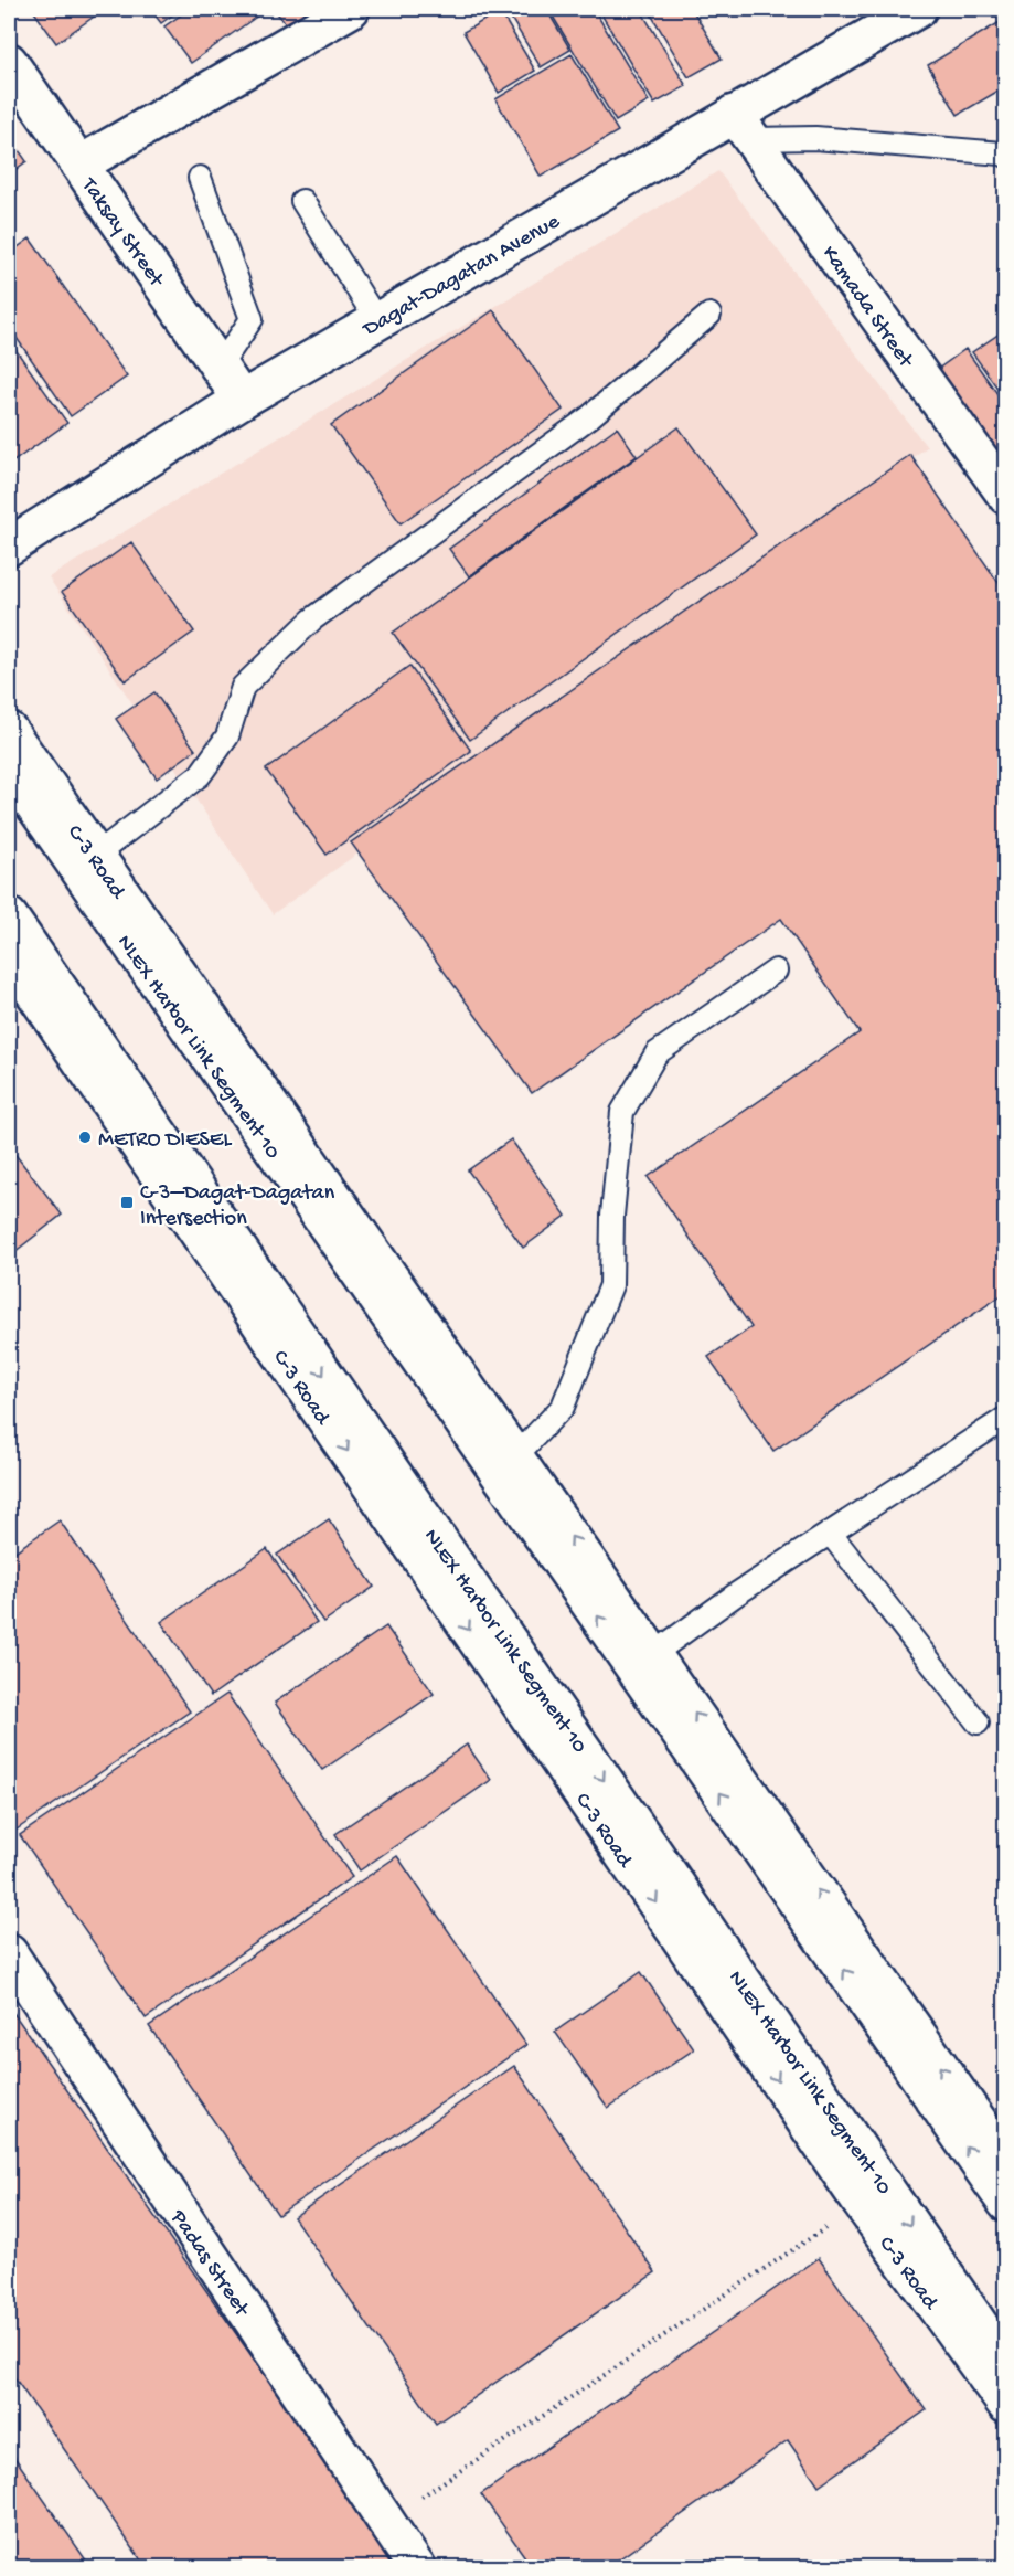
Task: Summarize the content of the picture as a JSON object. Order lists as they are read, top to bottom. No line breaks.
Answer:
{"streets":{"main road":["Taksay Street","Dagat-Dagatan Avenue","Kamada Street","C-3 Road","NLEX Harbor Link Segment 10","Padas Street"]},"crossings":[["Taksay Street","Dagat-Dagatan Avenue"],["Dagat-Dagatan Avenue","Kamada Street"]],"places":{"other":["METRO DIESEL"],"transit":["C-3–Dagat-Dagatan Intersection"]}}
